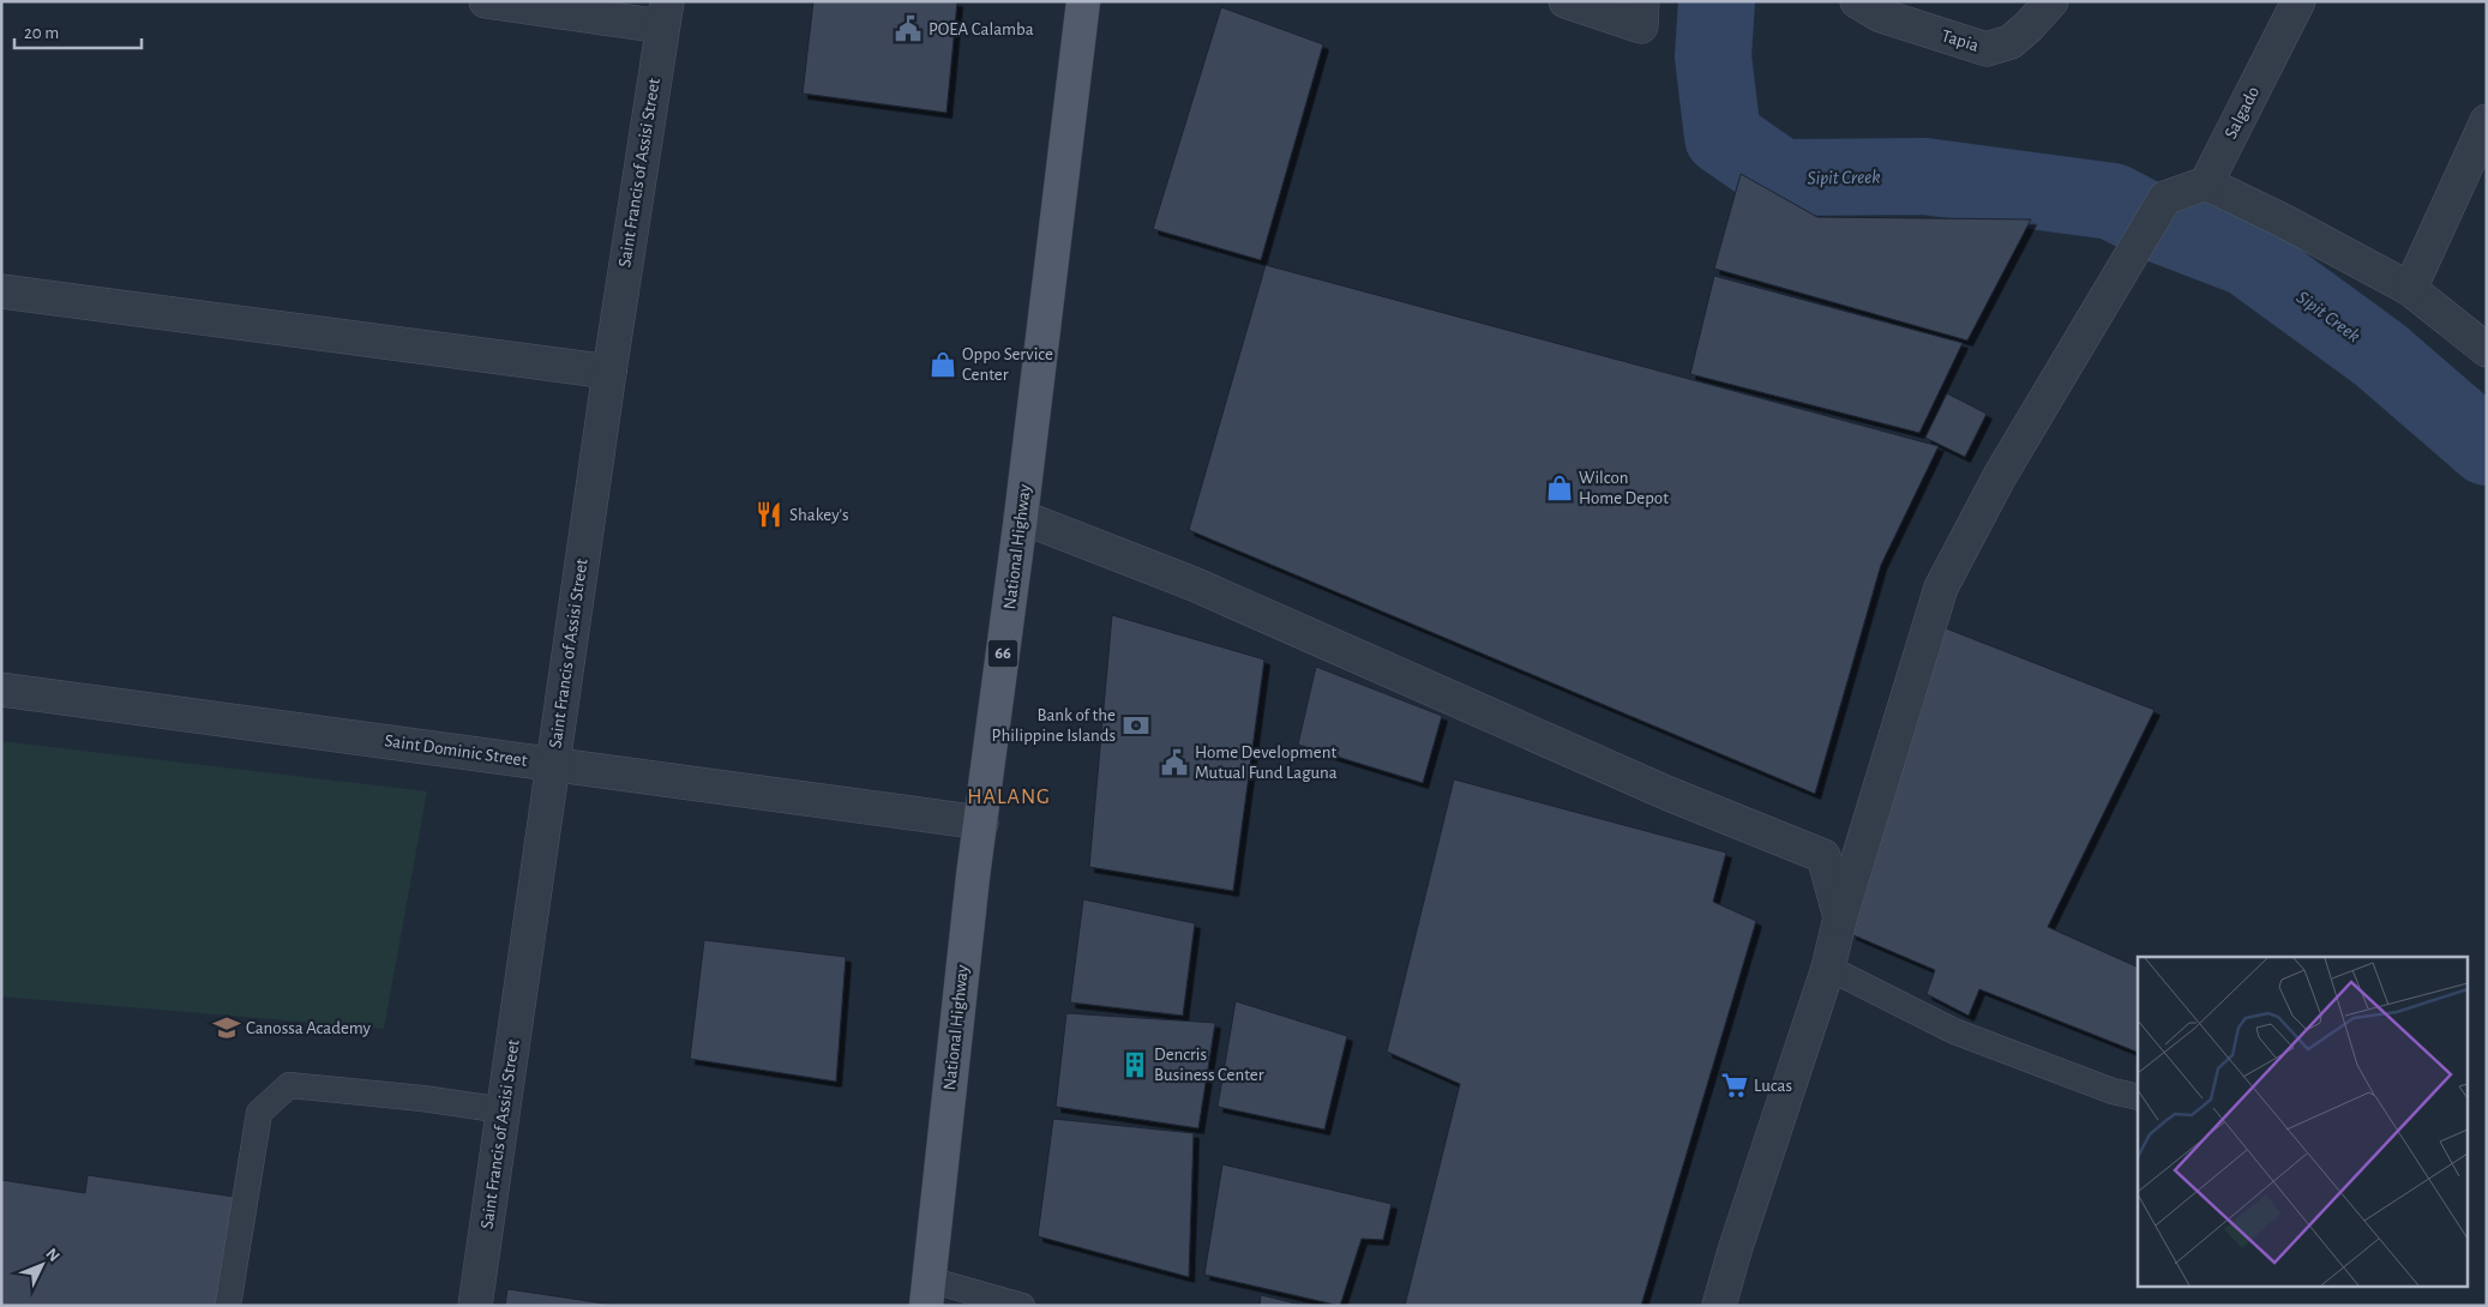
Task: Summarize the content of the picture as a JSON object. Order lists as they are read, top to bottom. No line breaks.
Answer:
{"streets":{"main road":["National Highway","66"],"street":["Tapia","Salgado","Saint Francis of Assisi Street","Saint Dominic Street"]},"crossings":[["Saint Francis of Assisi Street","Saint Dominic Street"],["National Highway","Saint Dominic Street"]],"districts":["HALANG"],"water":["Sipit Creek"],"places":{"public building":["POEA Calamba","Home Development Mutual Fund Laguna"],"shop":["Oppo Service Center","Wilcon Home Depot"],"restaurant":["Shakey's"],"bank":["Bank of the Philippine Islands"],"school or university":["Canossa Academy"],"building":["Dencris Business Center"],"supermarket":["Lucas"]},"scale_bar":"20 m","north":"top right"}
